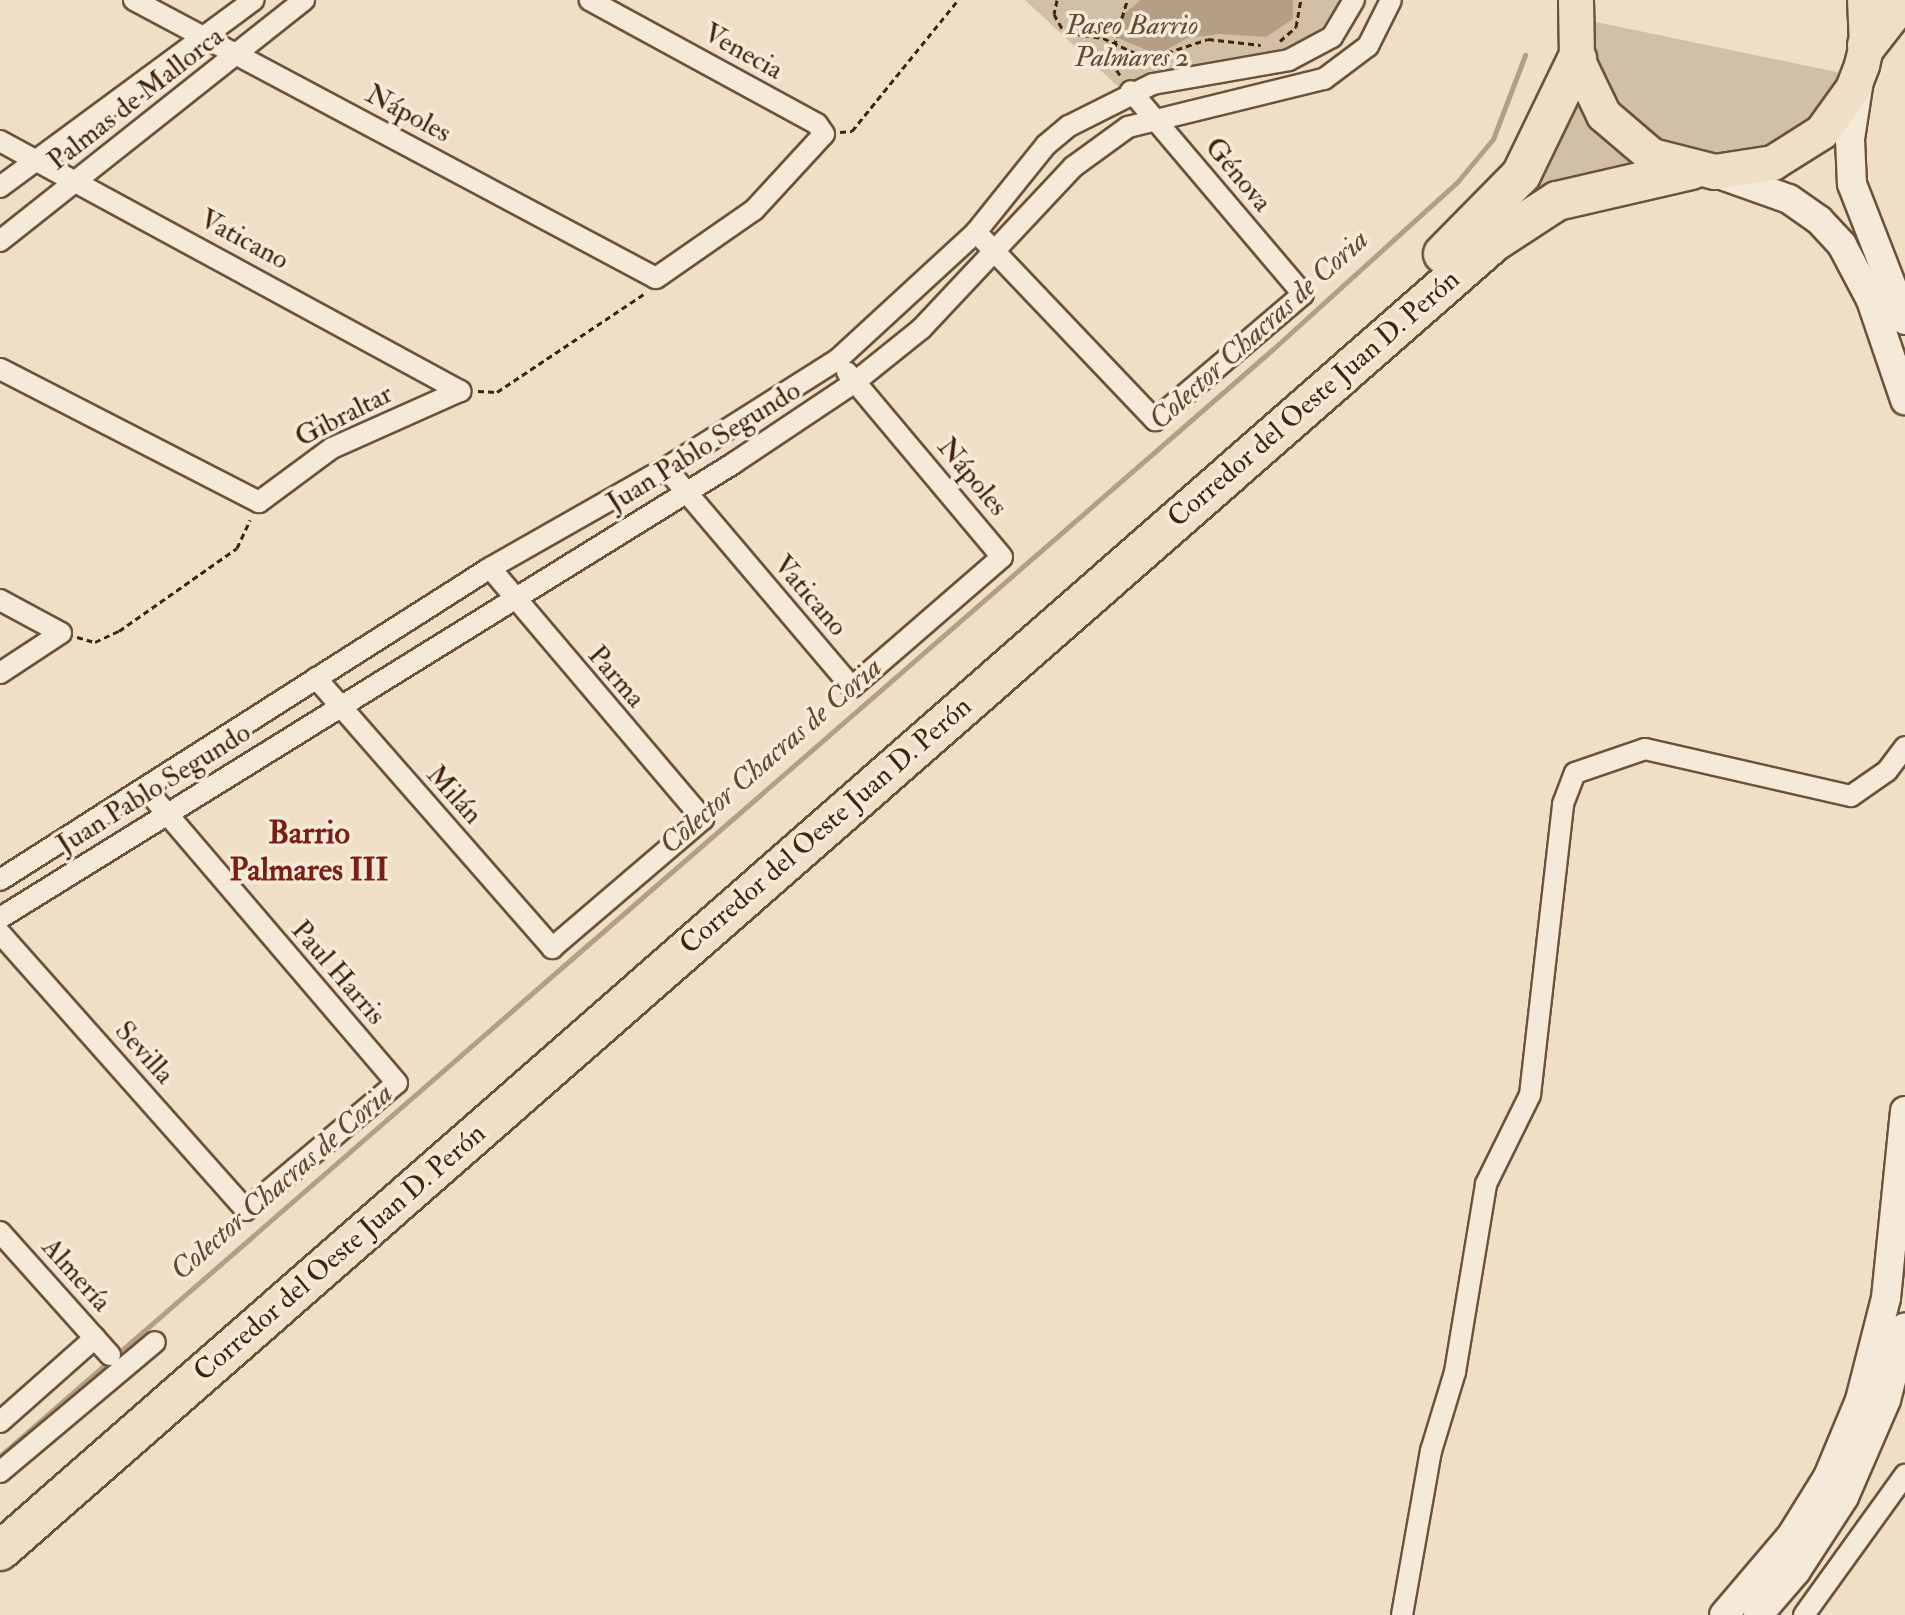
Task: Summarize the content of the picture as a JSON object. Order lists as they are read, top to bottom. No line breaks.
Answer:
{"streets":{"highway":["Corredor del Oeste Juan D. Perón"],"street":["Venecia","Palmas de Mallorca","Nápoles","Génova","Vaticano","Gibraltar","Juan Pablo Segundo","Parma","Milán","Paul Harris","Sevilla","Almería"]},"crossings":[["Palmas de Mallorca","Nápoles"],["Palmas de Mallorca","Vaticano"],["Nápoles","Vaticano"],["Nápoles","Juan Pablo Segundo"],["Génova","Juan Pablo Segundo"],["Vaticano","Gibraltar"],["Vaticano","Juan Pablo Segundo"],["Juan Pablo Segundo","Parma"],["Juan Pablo Segundo","Milán"],["Juan Pablo Segundo","Paul Harris"],["Parma","Milán"],["Paul Harris","Sevilla"]],"districts":["Barrio Palmares III"],"water":["Colector Chacras de Coria"],"parks":["Paseo Barrio Palmares 2"]}
